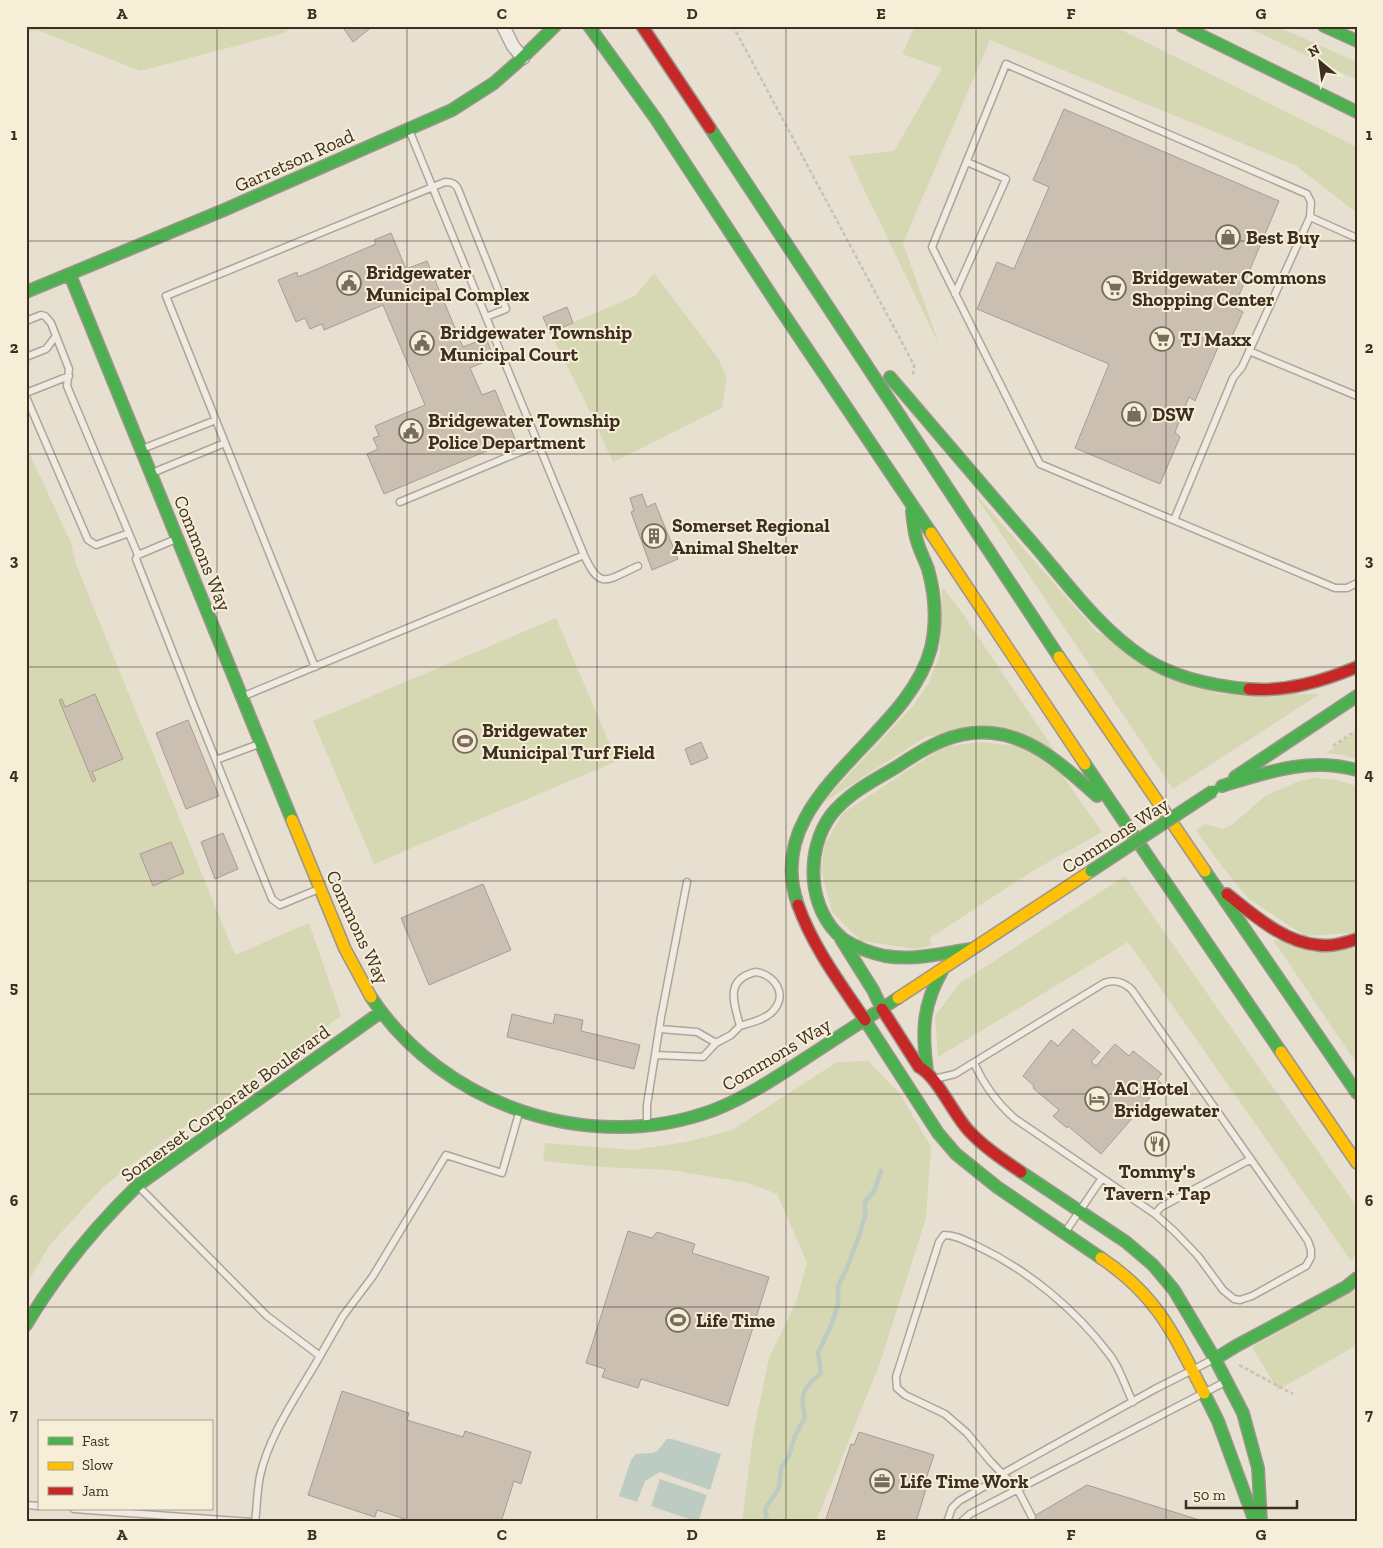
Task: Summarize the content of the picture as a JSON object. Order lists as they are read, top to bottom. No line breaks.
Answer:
{"streets":{"main road":["Garretson Road","Commons Way","Somerset Corporate Boulevard"]},"crossings":[["Garretson Road","Commons Way"],["Commons Way","Somerset Corporate Boulevard"]],"places":{"shop":["Best Buy","DSW"],"public building":["Bridgewater Municipal Complex","Bridgewater Township Municipal Court","Bridgewater Township Police Department"],"supermarket":["Bridgewater Commons Shopping Center","TJ Maxx"],"building":["Somerset Regional Animal Shelter"],"sports":["Bridgewater Municipal Turf Field","Life Time"],"hotel":["AC Hotel Bridgewater"],"restaurant":["Tommy's Tavern + Tap"],"office":["Life Time Work"]},"legend":["Fast","Slow","Jam"],"scale_bar":"50 m","north":"top left","grid":{"columns":["A","B","C","D","E","F","G"],"rows":["1","2","3","4","5","6","7"]}}
